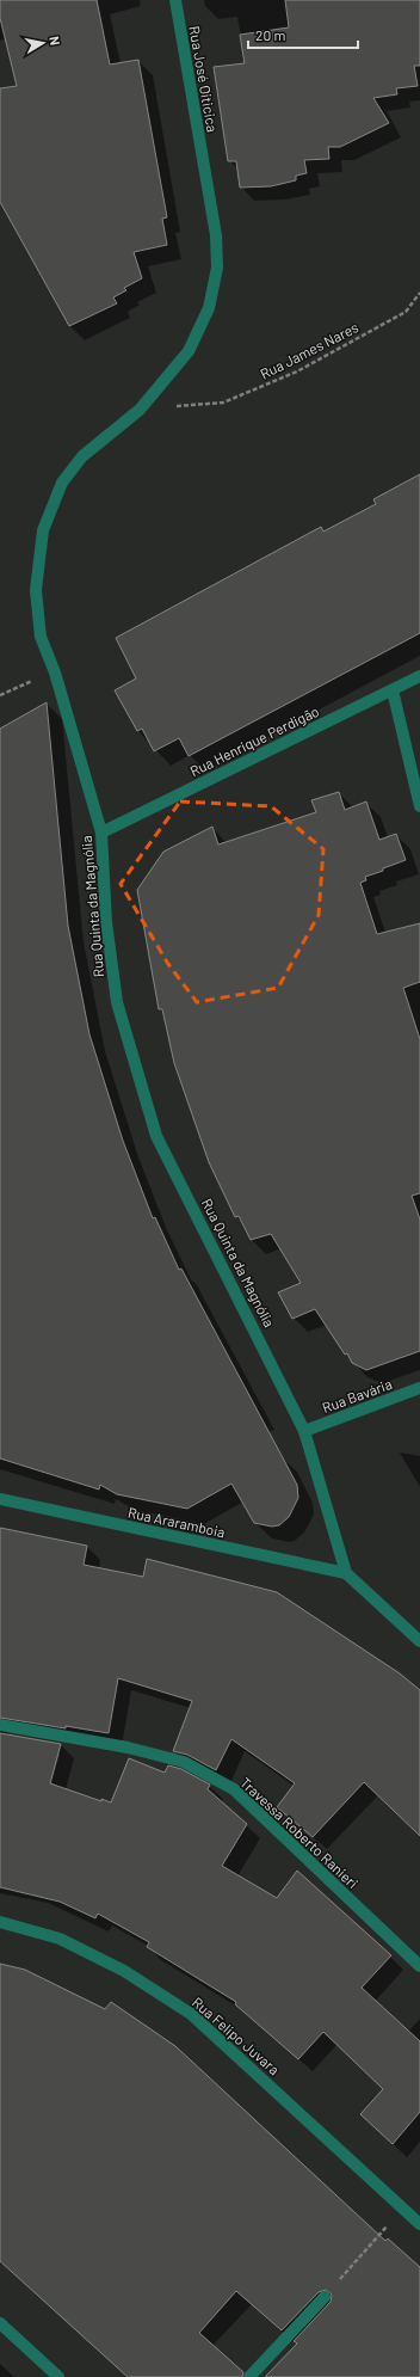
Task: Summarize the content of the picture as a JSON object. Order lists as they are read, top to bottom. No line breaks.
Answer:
{"streets":{"street":["Rua José Oiticica","Rua Henrique Perdigão","Rua Quinta da Magnólia","Rua Bavária","Rua Araramboia","Travessa Roberto Ranieri","Rua Felipo Juvara"],"path":["Rua James Nares"]},"crossings":[["Rua José Oiticica","Rua Quinta da Magnólia"],["Rua James Nares","Rua Quinta da Magnólia"],["Rua Henrique Perdigão","Rua Quinta da Magnólia"],["Rua Quinta da Magnólia","Rua Bavária"],["Rua Quinta da Magnólia","Rua Araramboia"]],"scale_bar":"20 m","north":"right"}
